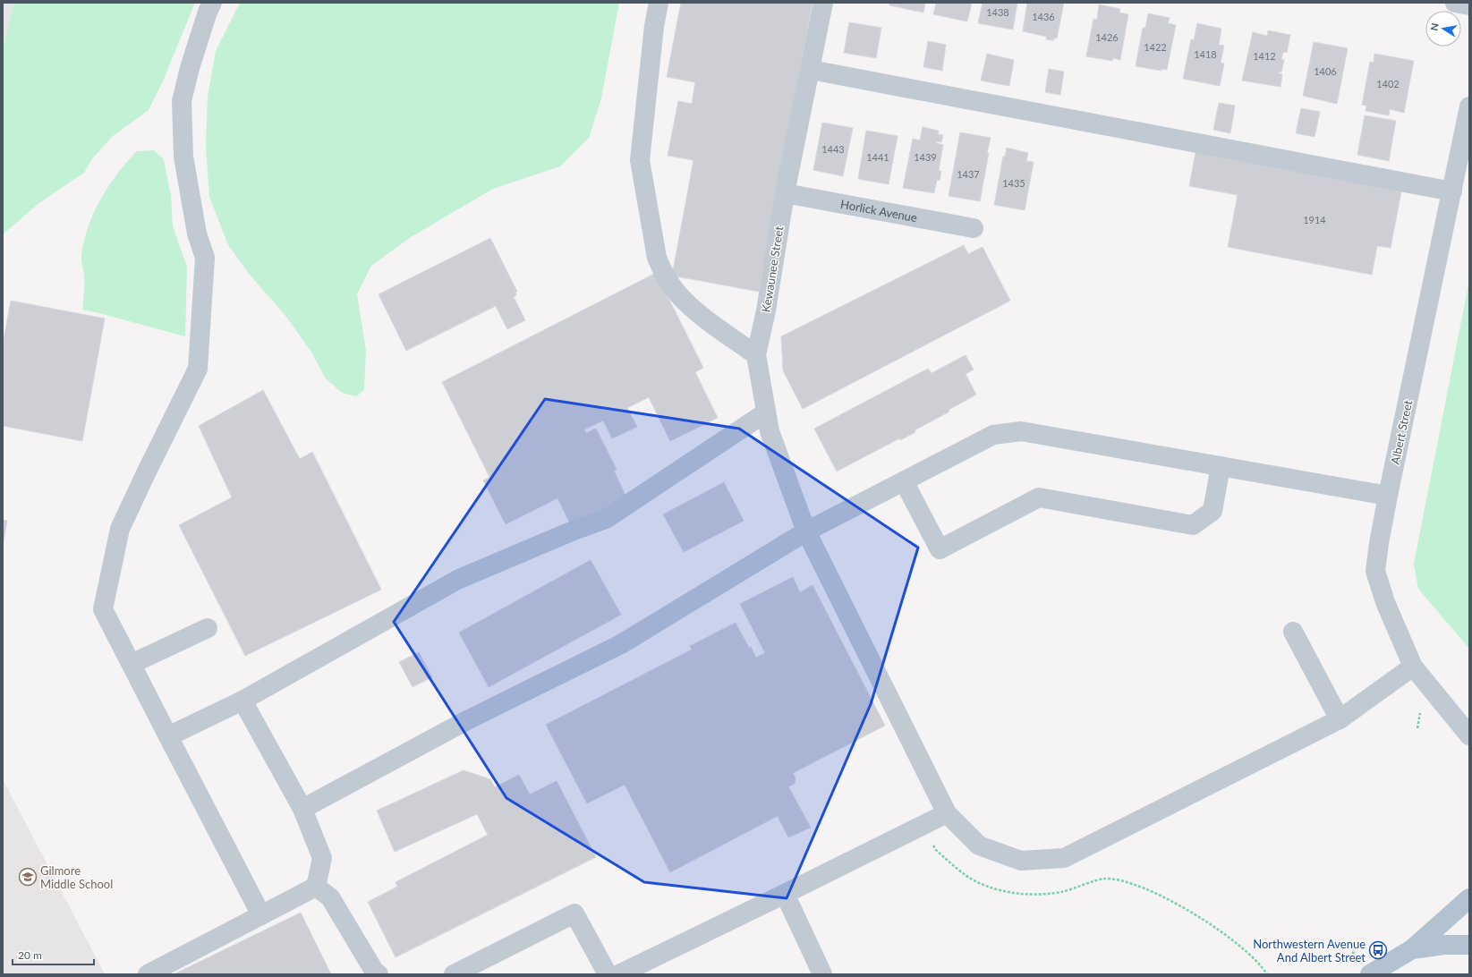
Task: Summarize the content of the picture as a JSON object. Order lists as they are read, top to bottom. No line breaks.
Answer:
{"streets":{"street":["Horlick Avenue","Kewaunee Street","Albert Street"]},"crossings":[["Horlick Avenue","Kewaunee Street"],["Kewaunee Street","Albert Street"]],"places":{"school or university":["Gilmore Middle School"],"bus stop":["Northwestern Avenue And Albert Street"]},"house_numbers":["1438","1436","1426","1422","1418","1412","1406","1402","1443","1441","1439","1437","1435","1914"],"scale_bar":"20 m","north":"left"}
